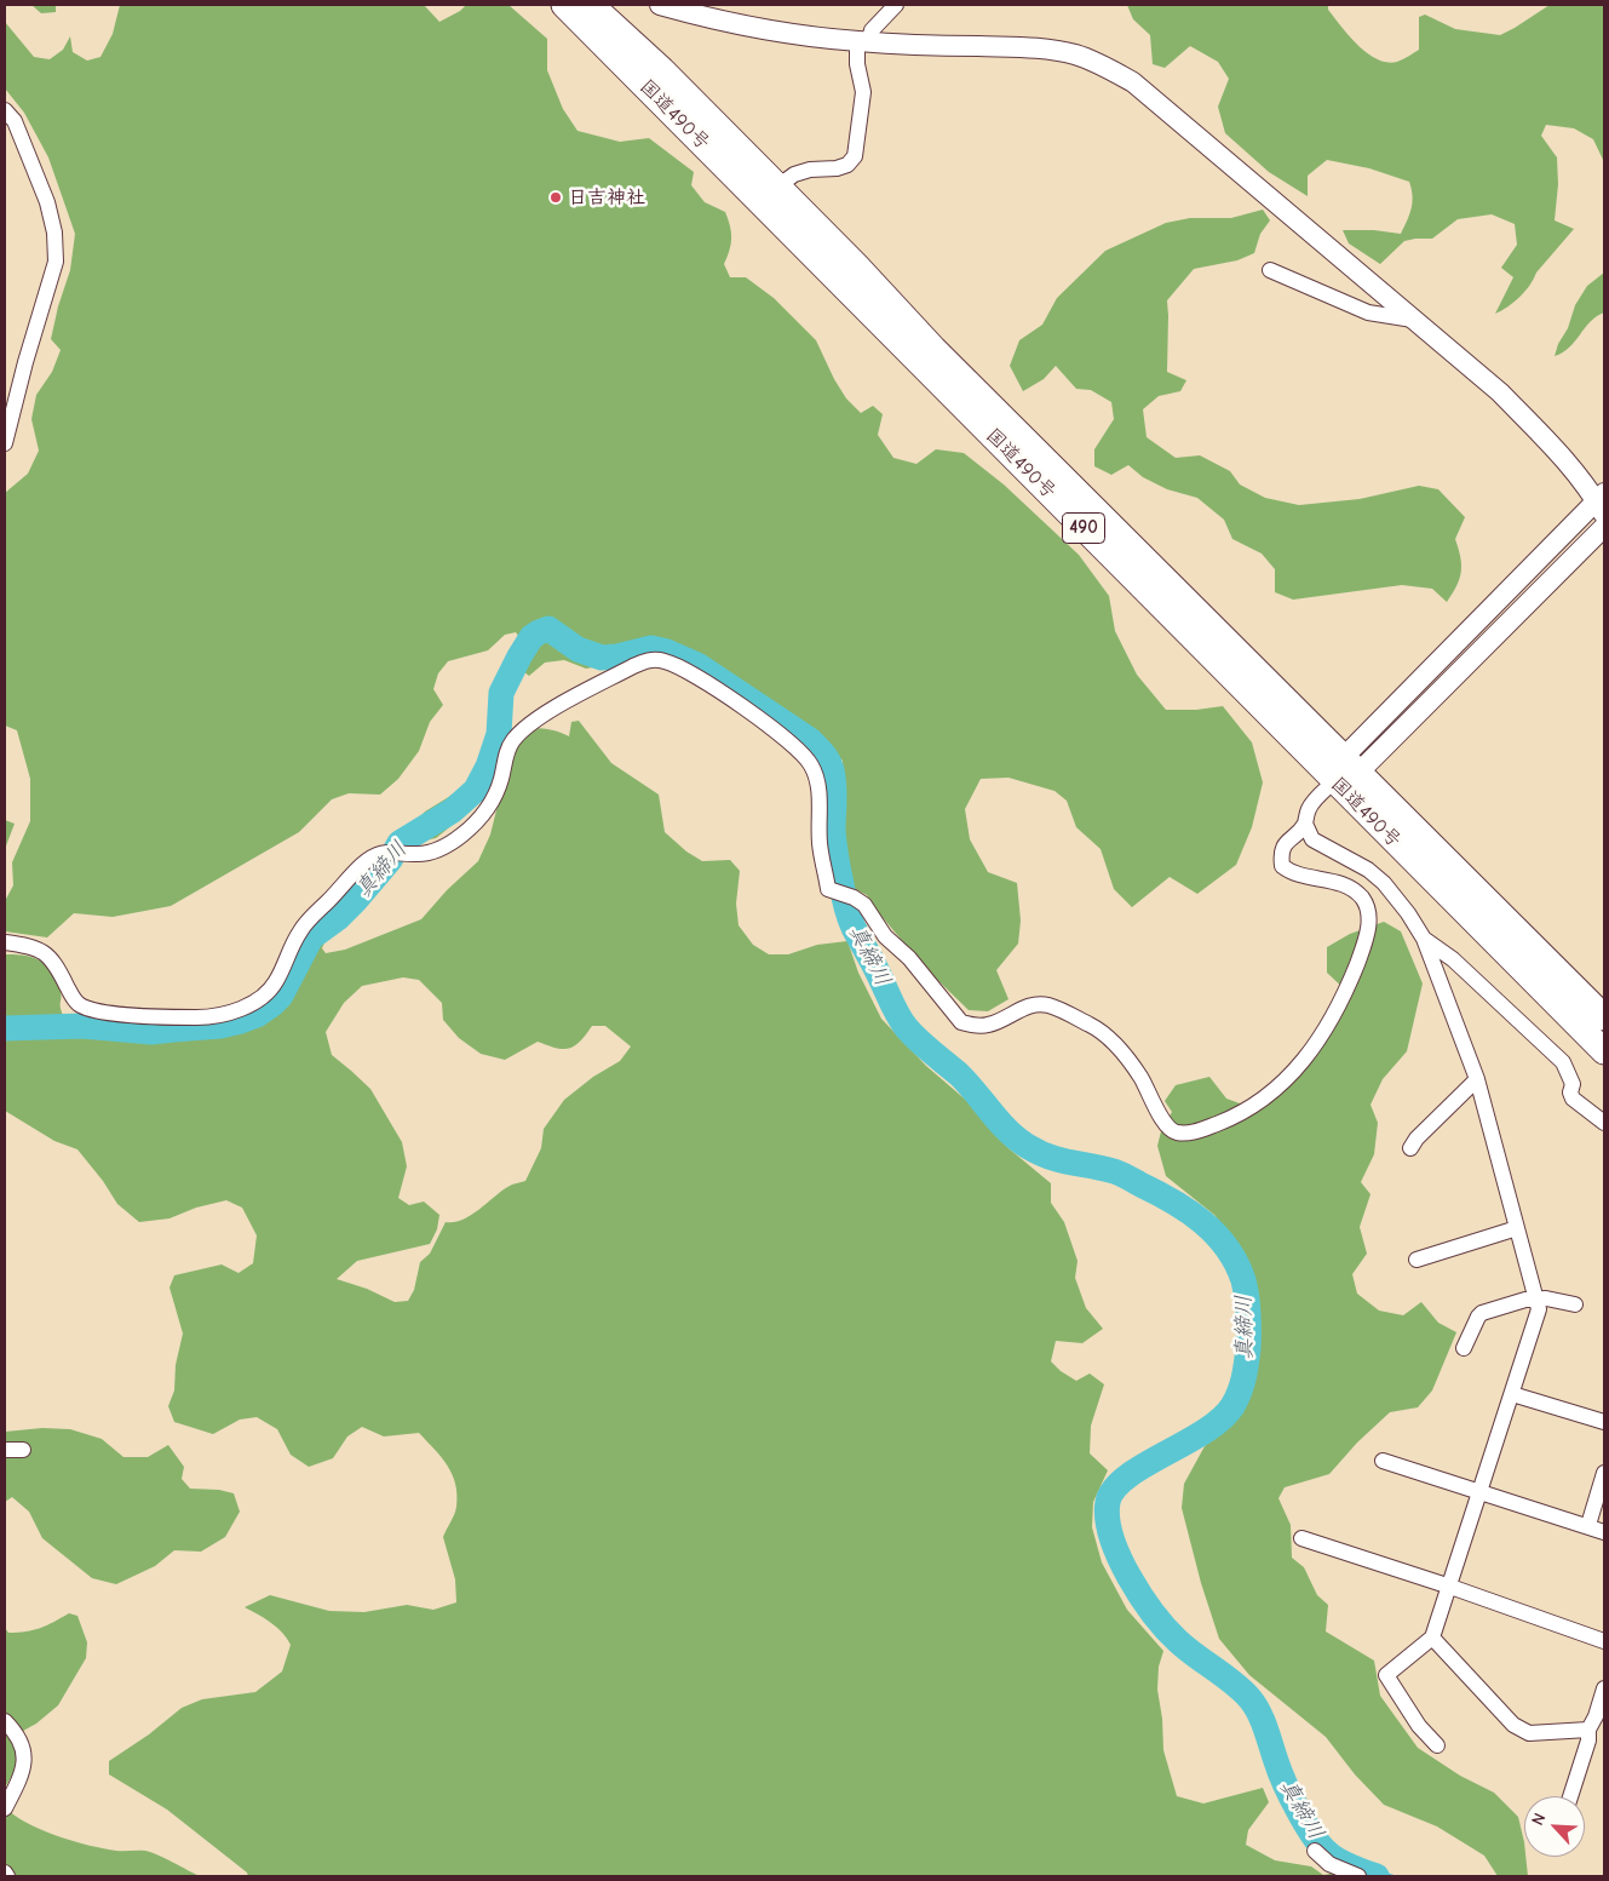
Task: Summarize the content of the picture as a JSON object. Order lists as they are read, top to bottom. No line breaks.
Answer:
{"streets":{"highway":["国道490号","490"]},"water":["真締川"],"places":["日吉神社"],"north":"top left"}
